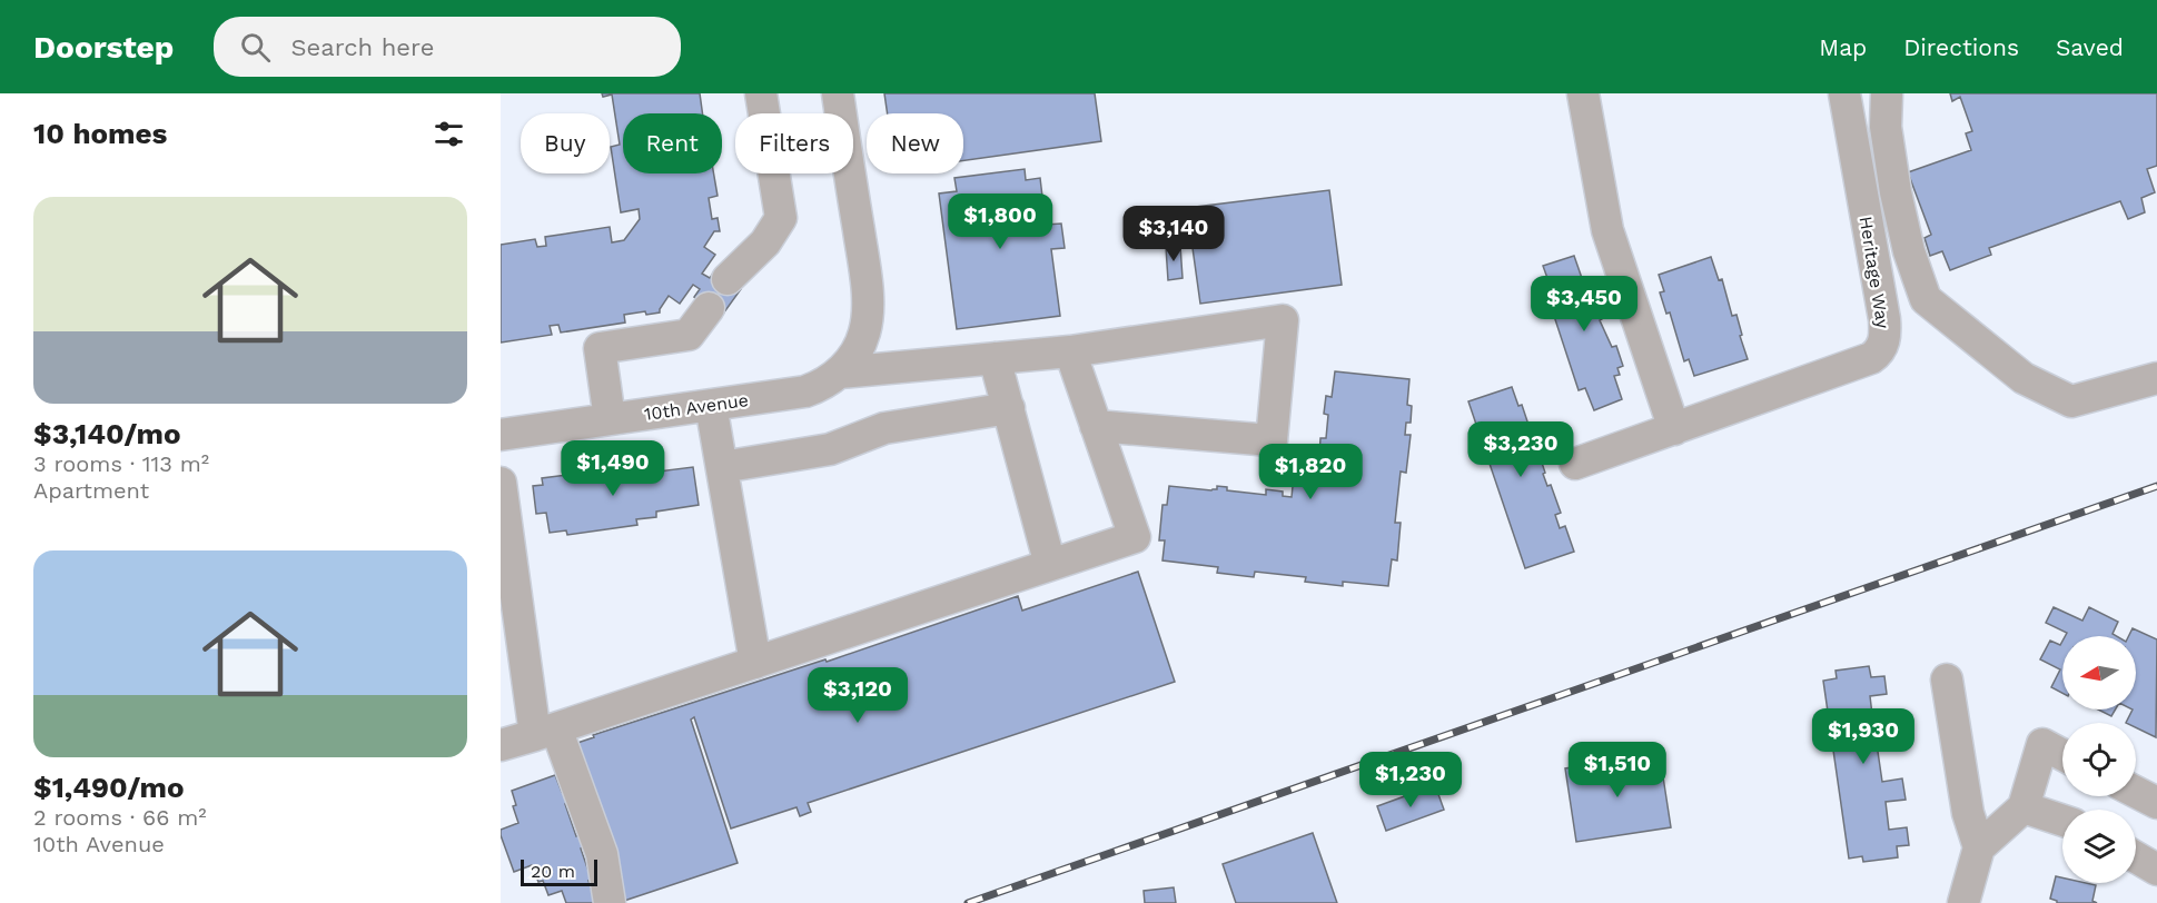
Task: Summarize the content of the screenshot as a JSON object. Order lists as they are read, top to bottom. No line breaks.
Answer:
{"streets":{"street":["Heritage Way","10th Avenue"]},"scale_bar":"20 m","north":"left","page":{"header":"Doorstep","search":"Search here","nav":["Map","Directions","Saved"],"heading":"10 homes","chip":["Buy","Rent","Filters","New"],"list":[{"name":"$3,140/mo","note":"3 rooms · 113 m² · Apartment"},{"name":"$1,490/mo","note":"2 rooms · 66 m² · 10th Avenue"}],"price":["$1,800","$3,140","$3,450","$3,230","$1,490","$1,820","$3,120","$1,930","$1,510","$1,230"],"scale":"20 m"}}
